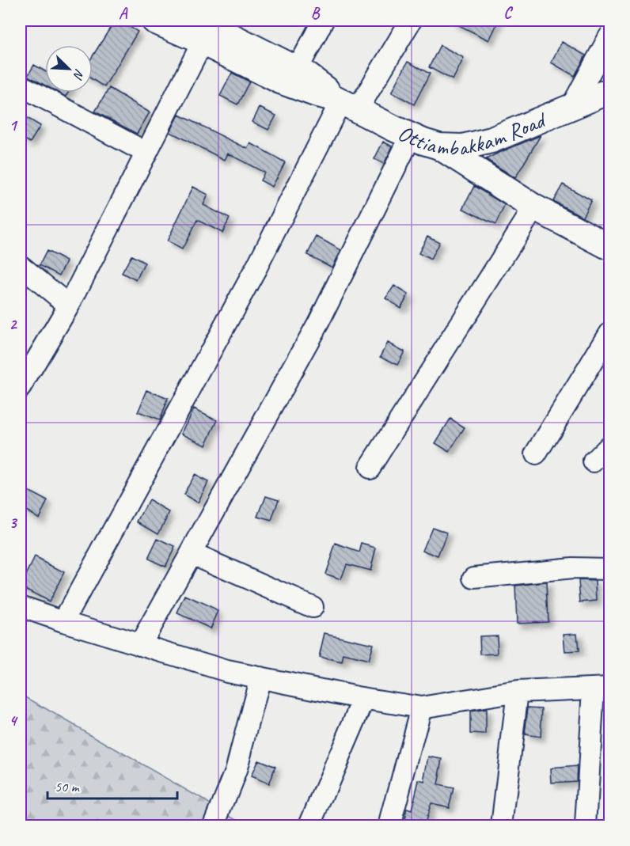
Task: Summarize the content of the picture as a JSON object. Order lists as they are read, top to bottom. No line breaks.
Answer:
{"streets":{"street":["Ottiambakkam Road"]},"scale_bar":"50 m","north":"bottom right","grid":{"columns":["A","B","C"],"rows":["1","2","3","4"]}}
